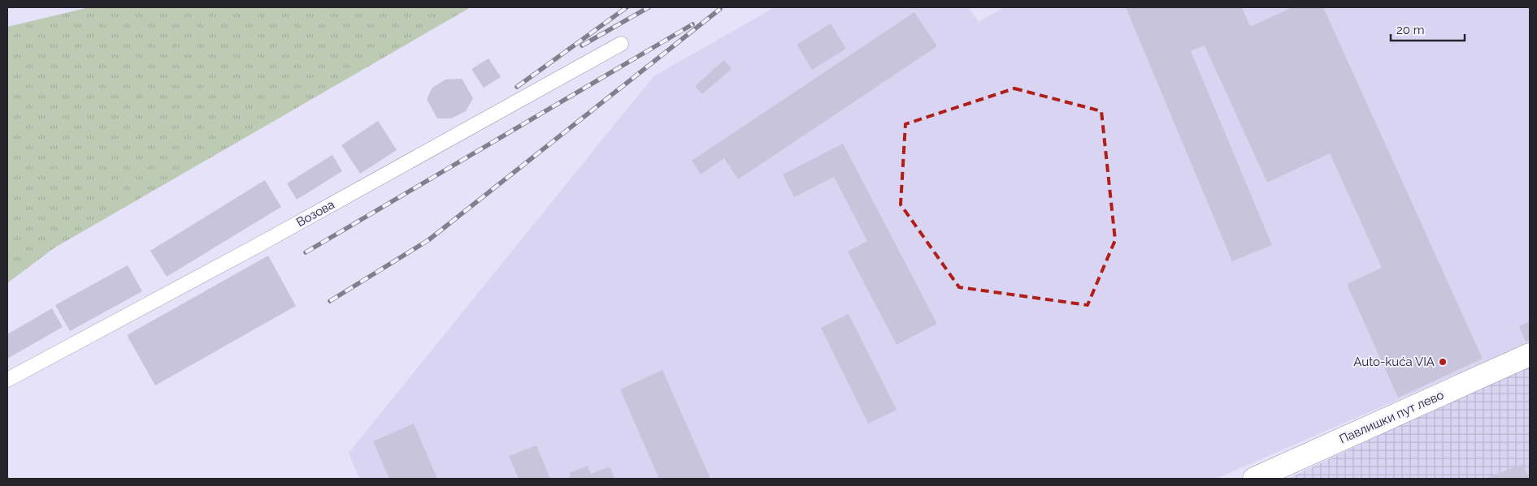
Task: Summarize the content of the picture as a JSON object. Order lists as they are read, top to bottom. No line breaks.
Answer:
{"streets":{"street":["Павлишки пут лево"],"lane":["Возова"]},"places":["Auto-kuća VIA"],"scale_bar":"20 m"}
